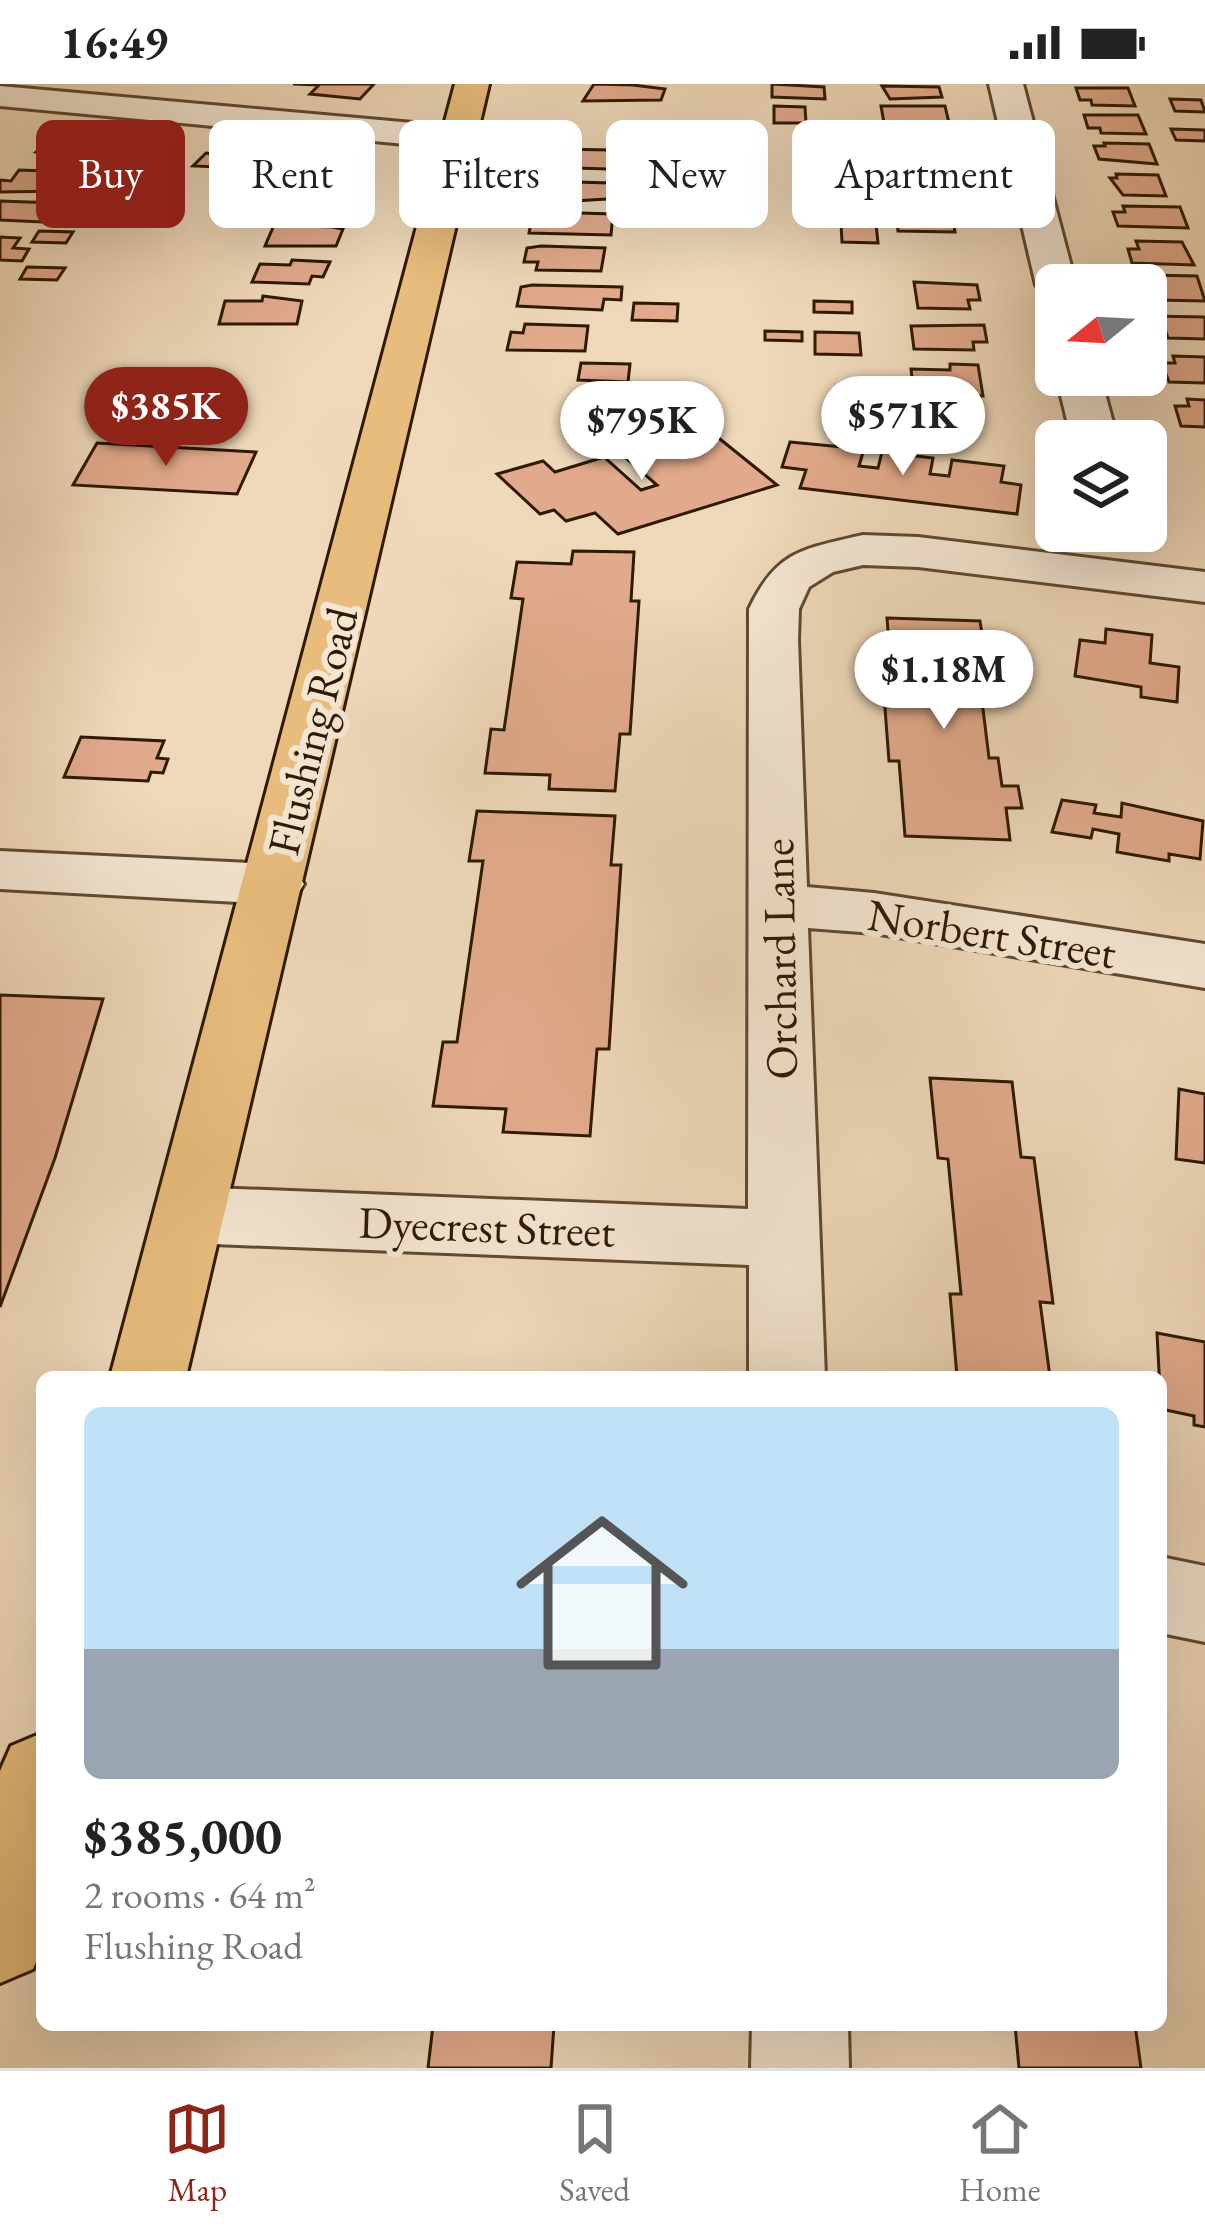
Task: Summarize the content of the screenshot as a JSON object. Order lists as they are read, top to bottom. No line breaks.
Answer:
{"streets":{"main road":["Flushing Road"],"street":["Norbert Street","Orchard Lane","Dyecrest Street"]},"crossings":[["Flushing Road","Dyecrest Street"],["Norbert Street","Orchard Lane"],["Orchard Lane","Dyecrest Street"]],"north":"left","page":{"status":"16:49","chip":["Buy","Rent","Filters","New","Apartment"],"price":["$385K","$571K","$795K","$1.18M"],"list":[{"name":"$385,000","note":"2 rooms · 64 m² · Flushing Road"}],"tabs":["Map","Saved","Home"]}}
